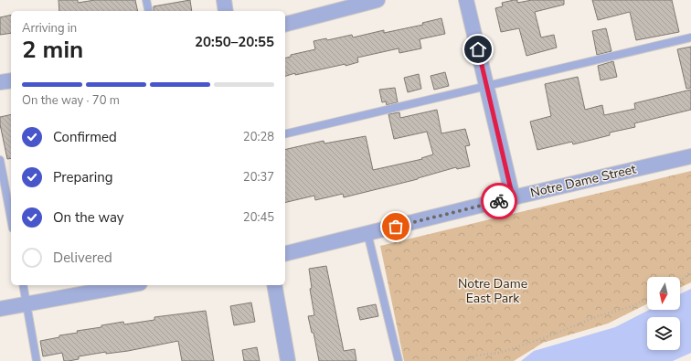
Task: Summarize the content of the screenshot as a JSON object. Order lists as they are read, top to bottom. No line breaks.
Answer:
{"streets":{"street":["Notre Dame Street"]},"parks":["Notre Dame East Park"],"north":"bottom","page":{"heading":["2 min","Arriving in","20:50–20:55"],"bar":"On the way · 70 m","list":[["Confirmed","20:28"],["Preparing","20:37"],["On the way","20:45"],"Delivered"]}}
